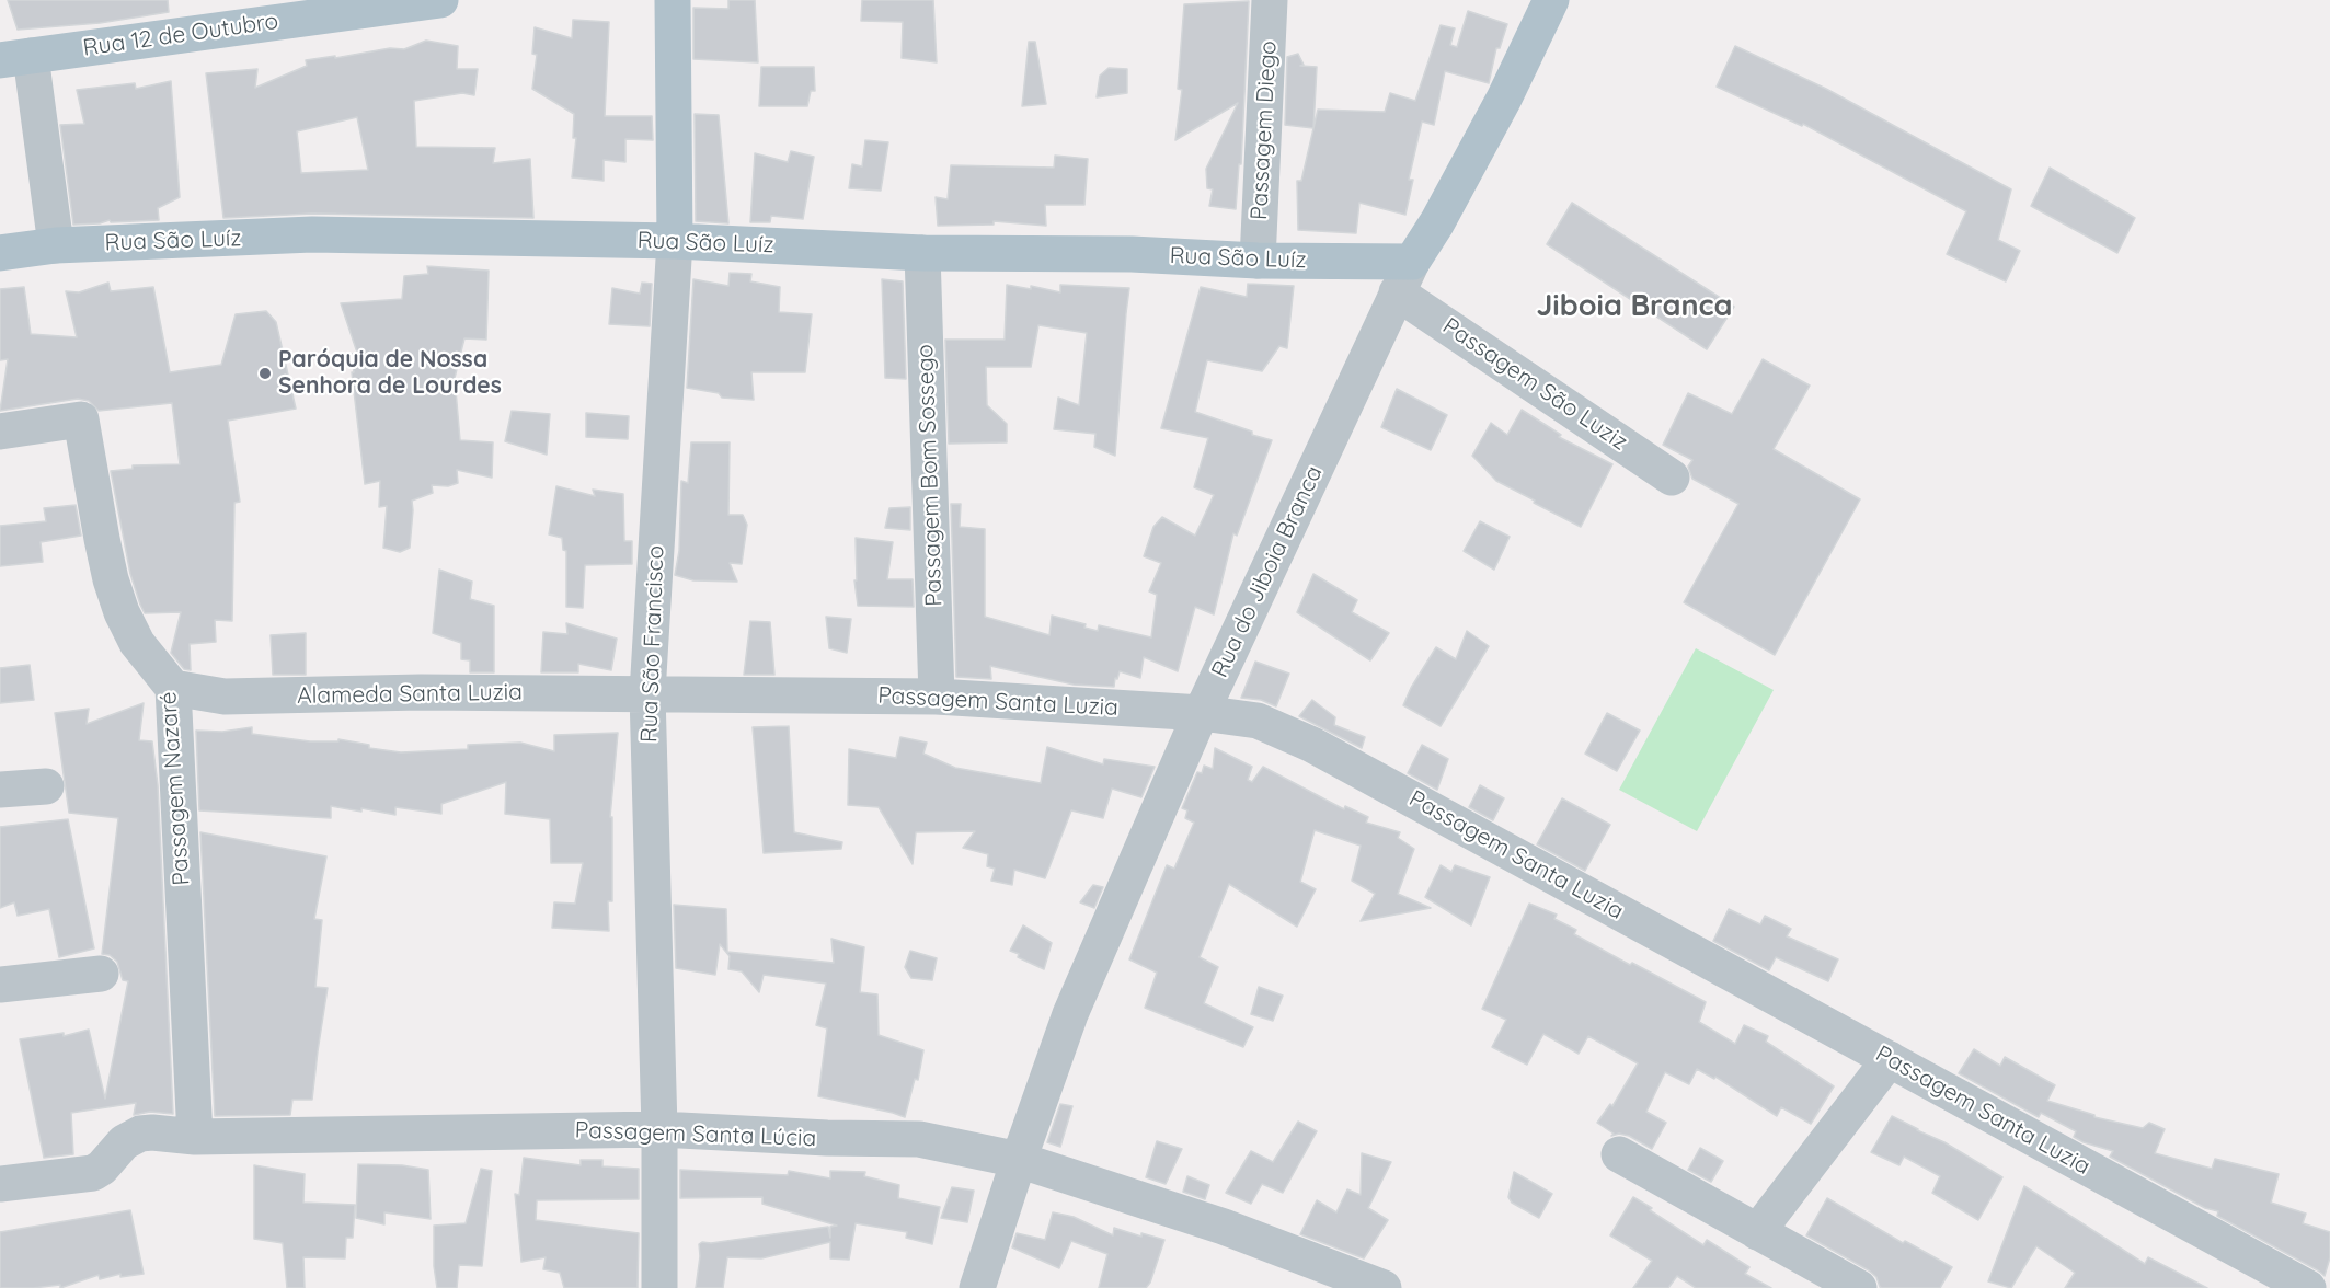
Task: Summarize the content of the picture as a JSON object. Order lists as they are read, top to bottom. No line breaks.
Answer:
{"streets":{"main road":["Rua 12 de Outubro","Rua São Luíz","Rua do Jiboia Branca","Rua São Francisco"],"street":["Passagem Diego","Passagem São Luziz","Passagem Bom Sossego","Alameda Santa Luzia","Passagem Santa Luzia","Passagem Nazaré","Passagem Santa Lúcia"]},"crossings":[["Passagem Diego","Rua São Luíz"],["Rua São Luíz","Passagem São Luziz"],["Rua São Luíz","Passagem Bom Sossego"],["Rua São Luíz","Rua do Jiboia Branca"],["Rua São Luíz","Rua São Francisco"],["Passagem São Luziz","Rua do Jiboia Branca"],["Passagem Bom Sossego","Passagem Santa Luzia"],["Rua do Jiboia Branca","Passagem Santa Luzia"],["Rua do Jiboia Branca","Passagem Santa Lúcia"],["Rua São Francisco","Alameda Santa Luzia"],["Rua São Francisco","Passagem Santa Luzia"],["Rua São Francisco","Passagem Santa Lúcia"],["Alameda Santa Luzia","Passagem Santa Luzia"],["Alameda Santa Luzia","Passagem Nazaré"],["Passagem Nazaré","Passagem Santa Lúcia"]],"districts":["Jiboia Branca"],"places":["Paróquia de Nossa Senhora de Lourdes"]}
